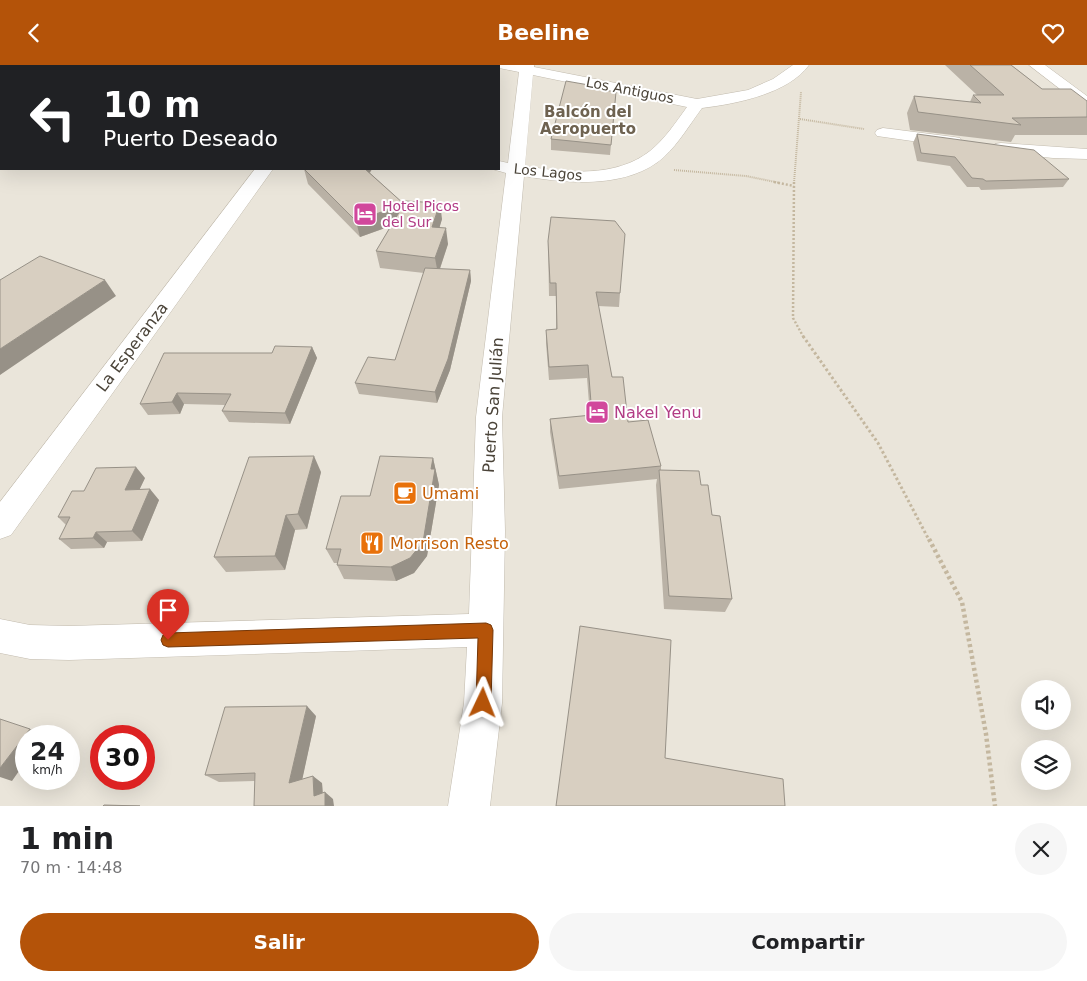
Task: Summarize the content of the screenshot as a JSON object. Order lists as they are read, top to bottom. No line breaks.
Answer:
{"streets":{"street":["Los Antiguos","Los Lagos","La Esperanza","Puerto San Julián"]},"crossings":[["Los Antiguos","Los Lagos"],["Los Antiguos","Puerto San Julián"],["Los Lagos","Puerto San Julián"]],"districts":["Balcón del Aeropuerto"],"places":{"hotel":["Hotel Picos del Sur","Nakel Yenu"],"cafe":["Umami"],"restaurant":["Morrison Resto"]},"page":{"header":"Beeline","turn":["10 m","Puerto Deseado"],"speed":"24 km/h","limit":"30","heading":["1 min","70 m · 14:48"],"buttons":["Salir","Compartir"]}}
